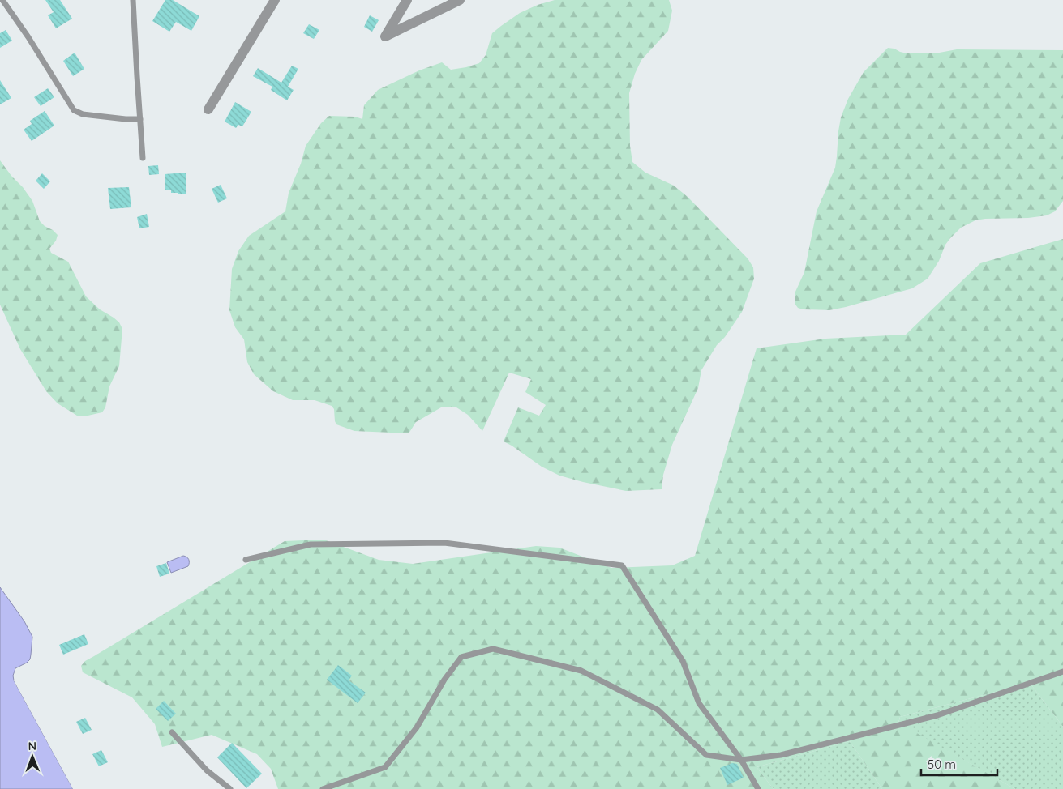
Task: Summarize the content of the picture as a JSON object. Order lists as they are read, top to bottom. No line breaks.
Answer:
{"scale_bar":"50 m","north":"top"}
